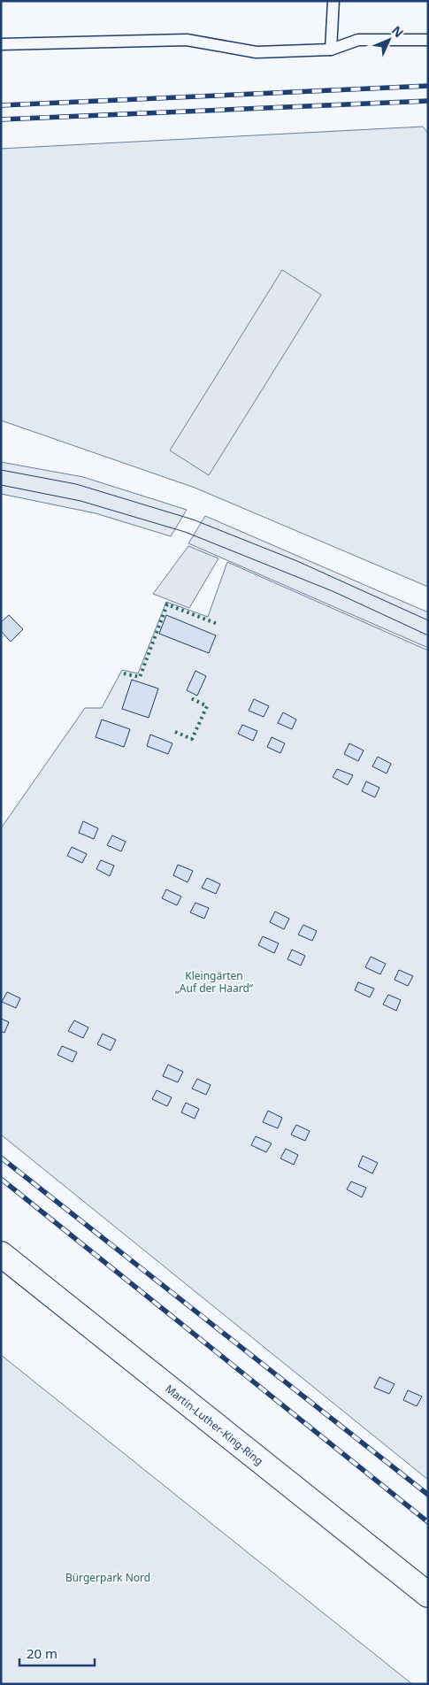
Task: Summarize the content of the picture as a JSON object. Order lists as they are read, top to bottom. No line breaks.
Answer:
{"streets":{"main road":["Martin-Luther-King-Ring"]},"parks":["Kleingärten „Auf der Haard“","Bürgerpark Nord"],"scale_bar":"20 m","north":"top right"}
